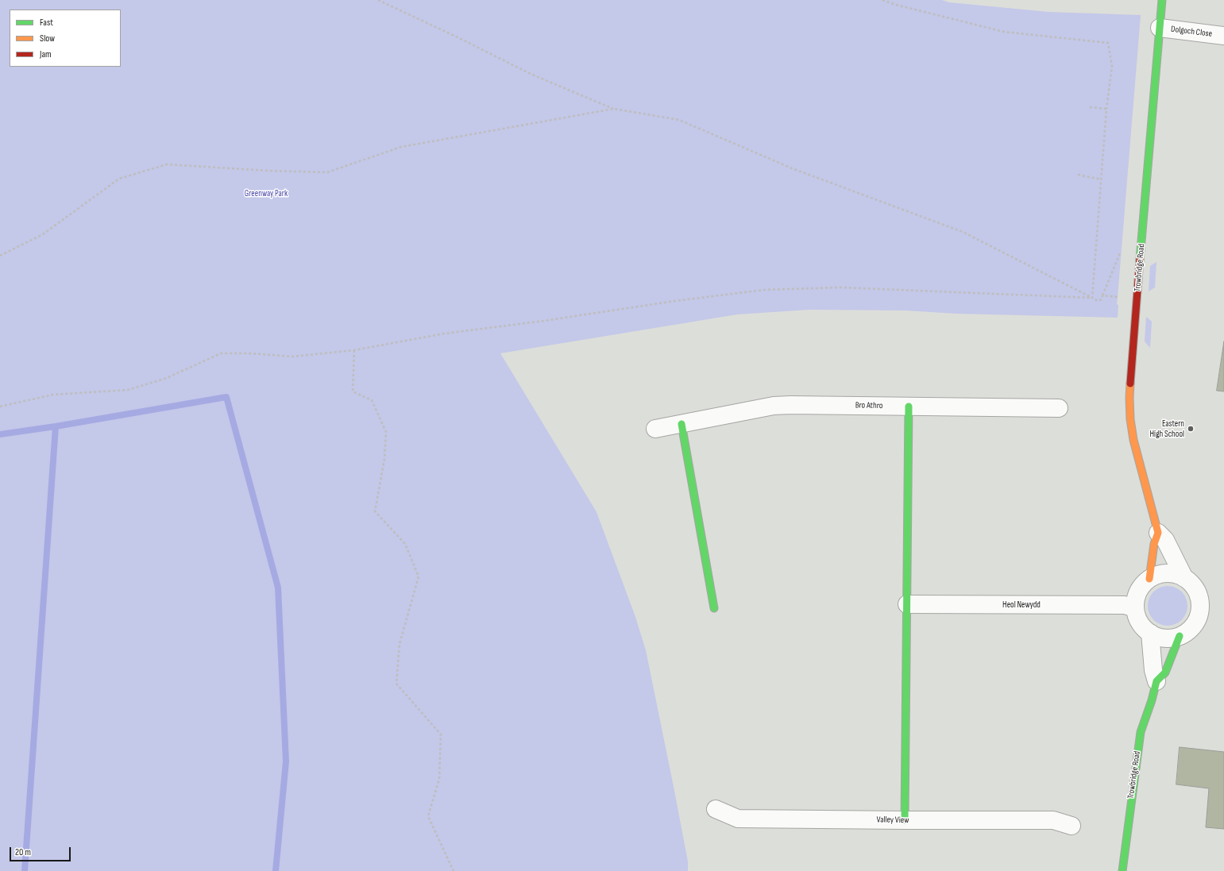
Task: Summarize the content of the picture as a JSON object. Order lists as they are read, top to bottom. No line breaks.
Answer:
{"streets":{"street":["Dolgoch Close","Trowbridge Road","Bro Athro","Heol Newydd","Valley View"]},"crossings":[["Dolgoch Close","Trowbridge Road"],["Trowbridge Road","Heol Newydd"]],"parks":["Greenway Park"],"places":["Eastern High School"],"legend":["Fast","Slow","Jam"],"scale_bar":"20 m"}
